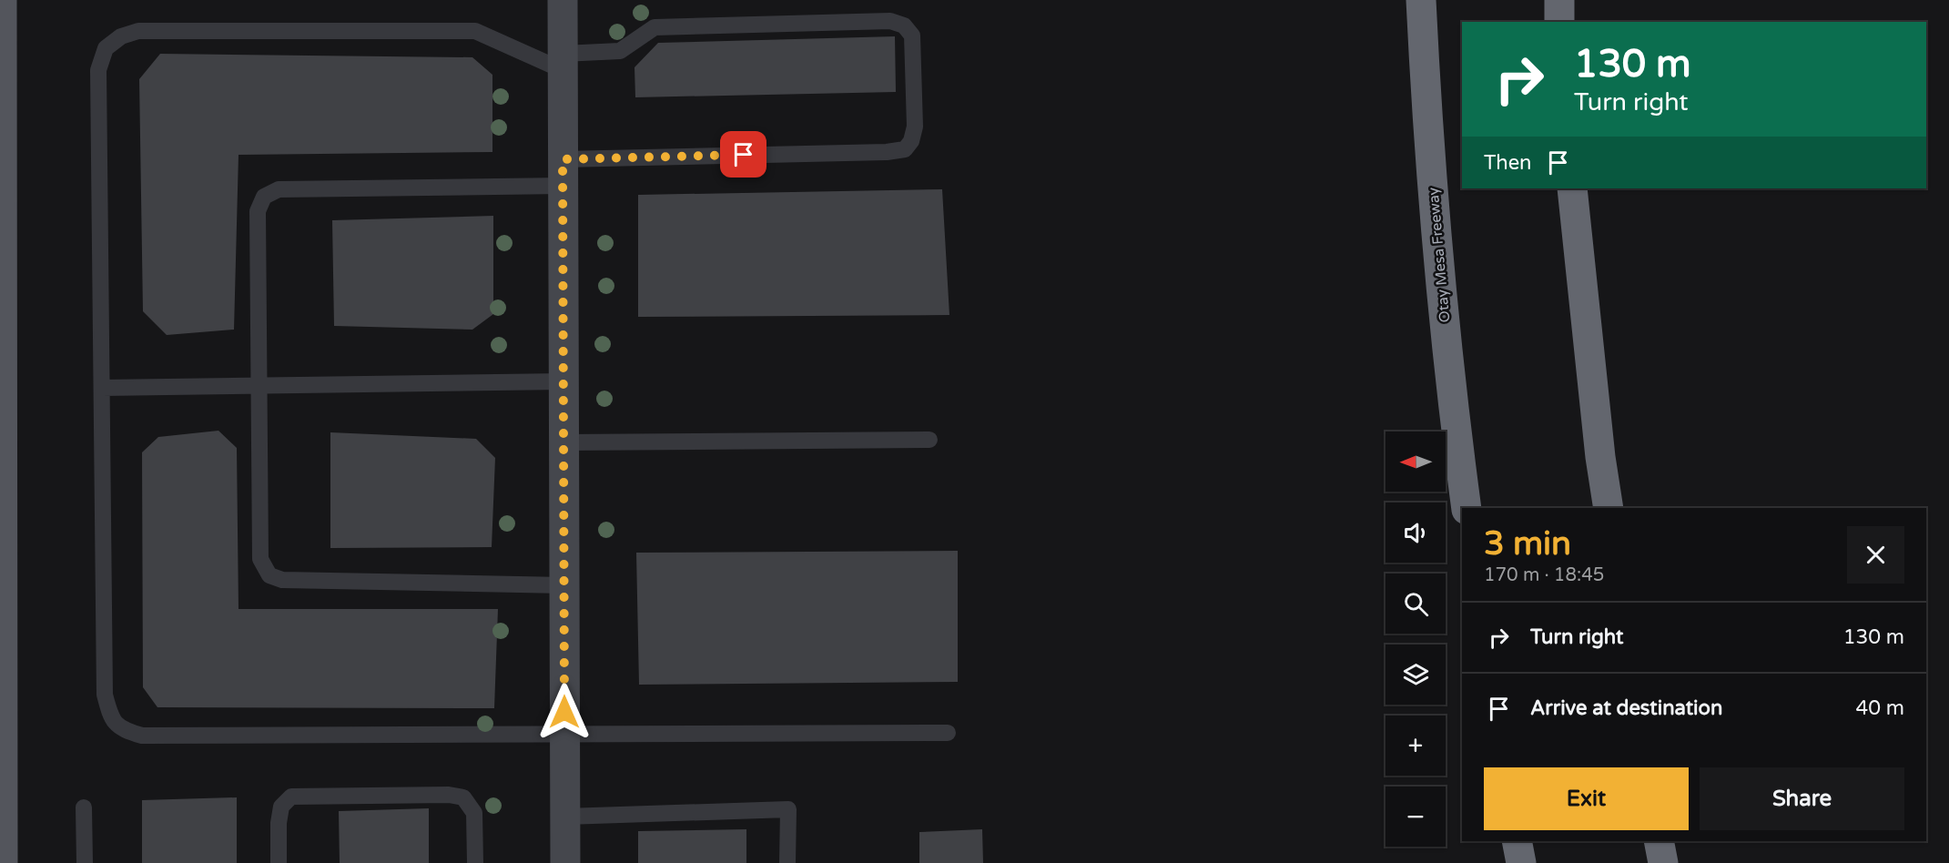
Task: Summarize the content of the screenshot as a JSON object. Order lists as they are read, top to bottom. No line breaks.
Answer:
{"streets":{"highway":["Otay Mesa Freeway"]},"north":"left","page":{"turn":["130 m","Turn right"],"then":"Then","map_buttons":["+","−"],"heading":["3 min","170 m · 18:45"],"list":[{"name":"Turn right","value":"130 m"},{"name":"Arrive at destination","value":"40 m"}],"buttons":["Exit","Share"]}}
